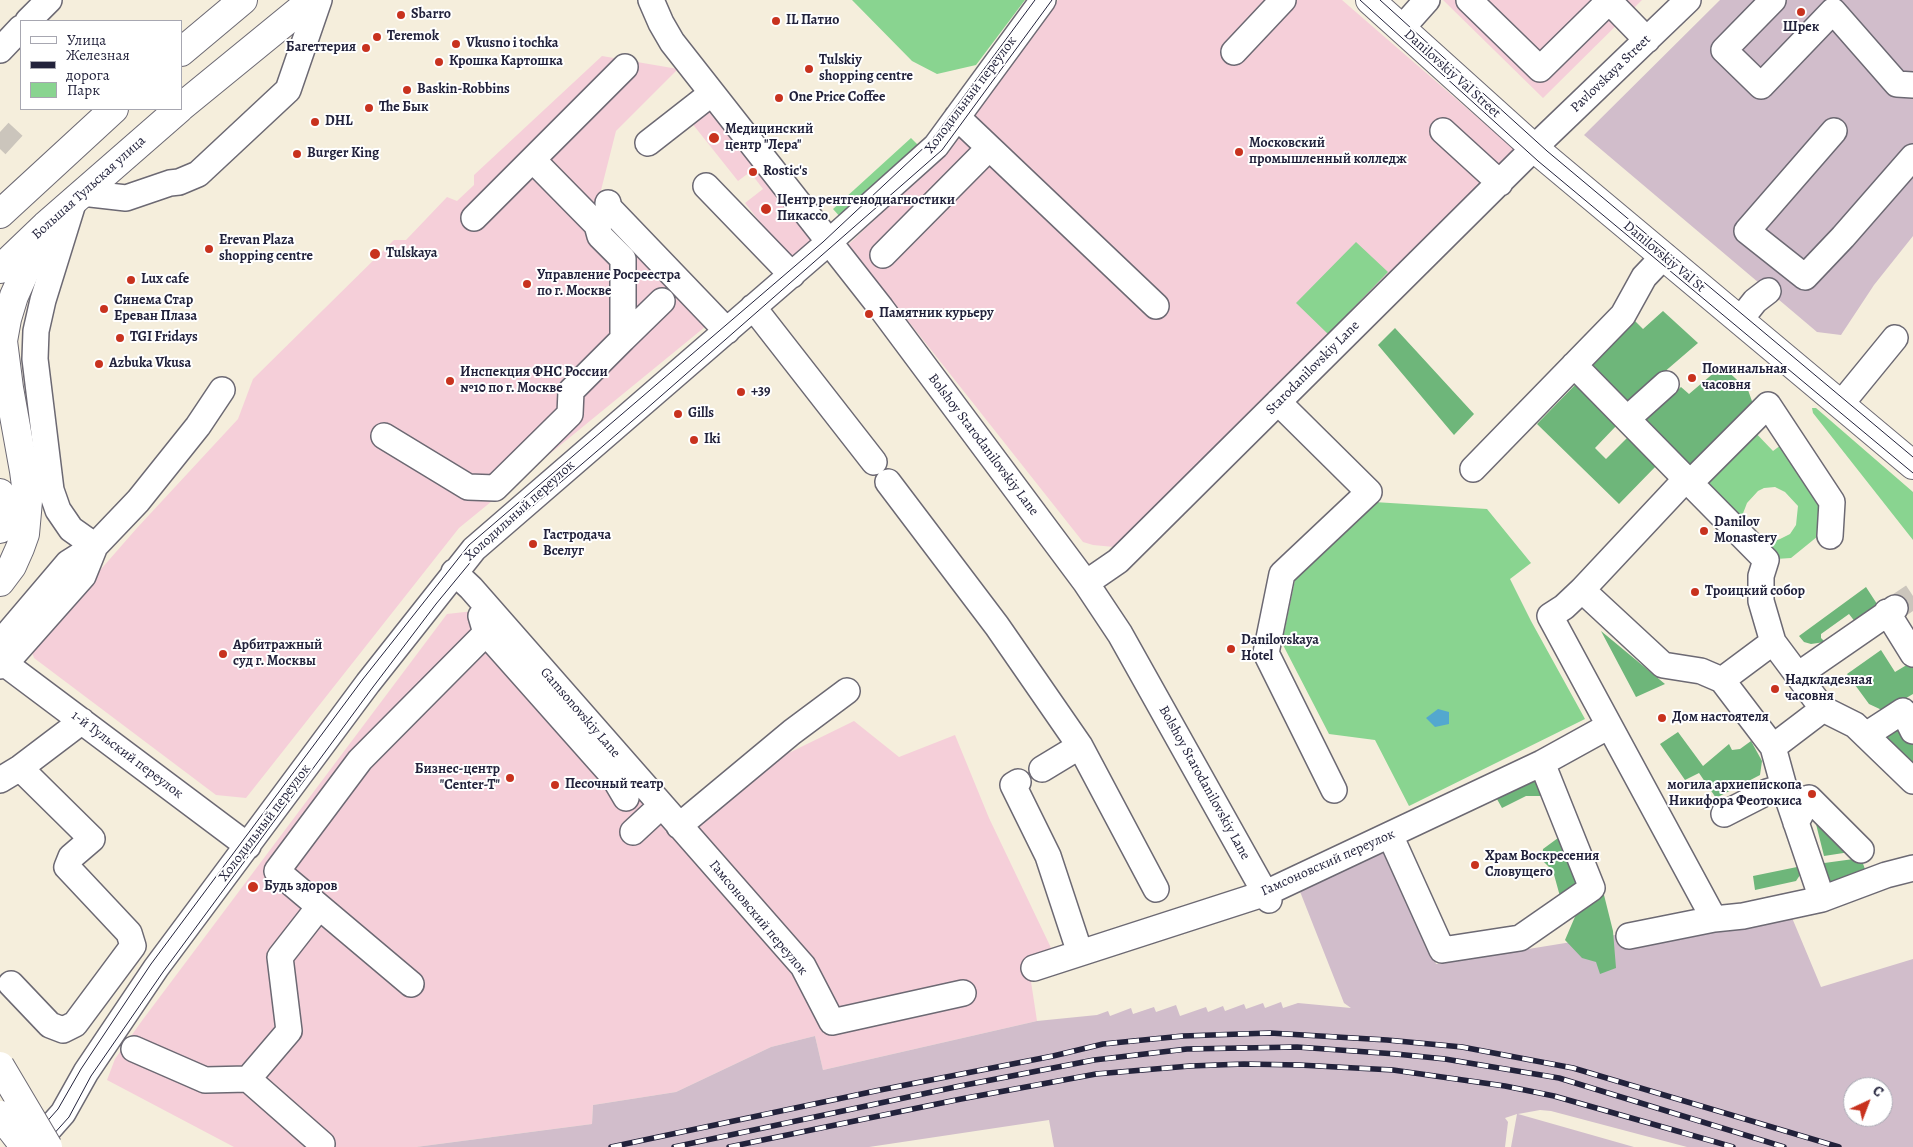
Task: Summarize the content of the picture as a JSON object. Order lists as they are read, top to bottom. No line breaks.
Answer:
{"streets":{"main road":["Danilovskiy Val Street","Большая Тульская улица","Danilovskiy Val St"],"street":["Pavlovskaya Street","Холодильный переулок","Starodanilovskiy Lane","Bolshoy Starodanilovskiy Lane","Gamsonovskiy Lane","1-й Тульский переулок","Гамсоновский переулок"]},"crossings":[["Danilovskiy Val Street","Pavlovskaya Street"],["Danilovskiy Val Street","Danilovskiy Val St"],["Danilovskiy Val Street","Starodanilovskiy Lane"],["Pavlovskaya Street","Danilovskiy Val St"],["Pavlovskaya Street","Starodanilovskiy Lane"],["Холодильный переулок","Bolshoy Starodanilovskiy Lane"],["Холодильный переулок","Gamsonovskiy Lane"],["Холодильный переулок","1-й Тульский переулок"],["Danilovskiy Val St","Starodanilovskiy Lane"],["Starodanilovskiy Lane","Bolshoy Starodanilovskiy Lane"],["Bolshoy Starodanilovskiy Lane","Гамсоновский переулок"],["Gamsonovskiy Lane","Гамсоновский переулок"]],"places":["Шрек","Sbarro","IL Патио","Teremok","Vkusno i tochka","Багеттерия","Крошка Картошка","Tulskiy shopping centre","Baskin-Robbins","One Price Coffee","The Бык","DHL","Медицинский центр \"Лера\"","Московский промышленный колледж","Burger King","Rostic's","Центр рентгенодиагностики Пикассо","Erevan Plaza shopping centre","Tulskaya","Lux cafe","Управление Росреестра по г. Москве","Синема Стар Ереван Плаза","Памятник курьеру","TGI Fridays","Azbuka Vkusa","Поминальная часовня","Инспекция ФНС России №10 по г. Москве","+39","Gills","Iki","Danilov Monastery","Гастродача Вселуг","Троицкий собор","Danilovskaya Hotel","Арбитражный суд г. Москвы","Надкладезная часовня","Дом настоятеля","Бизнес-центр \"Center-T\"","Песочный театр","могила архиепископа Никифора Феотокиса","Храм Воскресения Словущего","Будь здоров"],"legend":["Улица","Железная дорога","Парк"],"north":"top right"}
